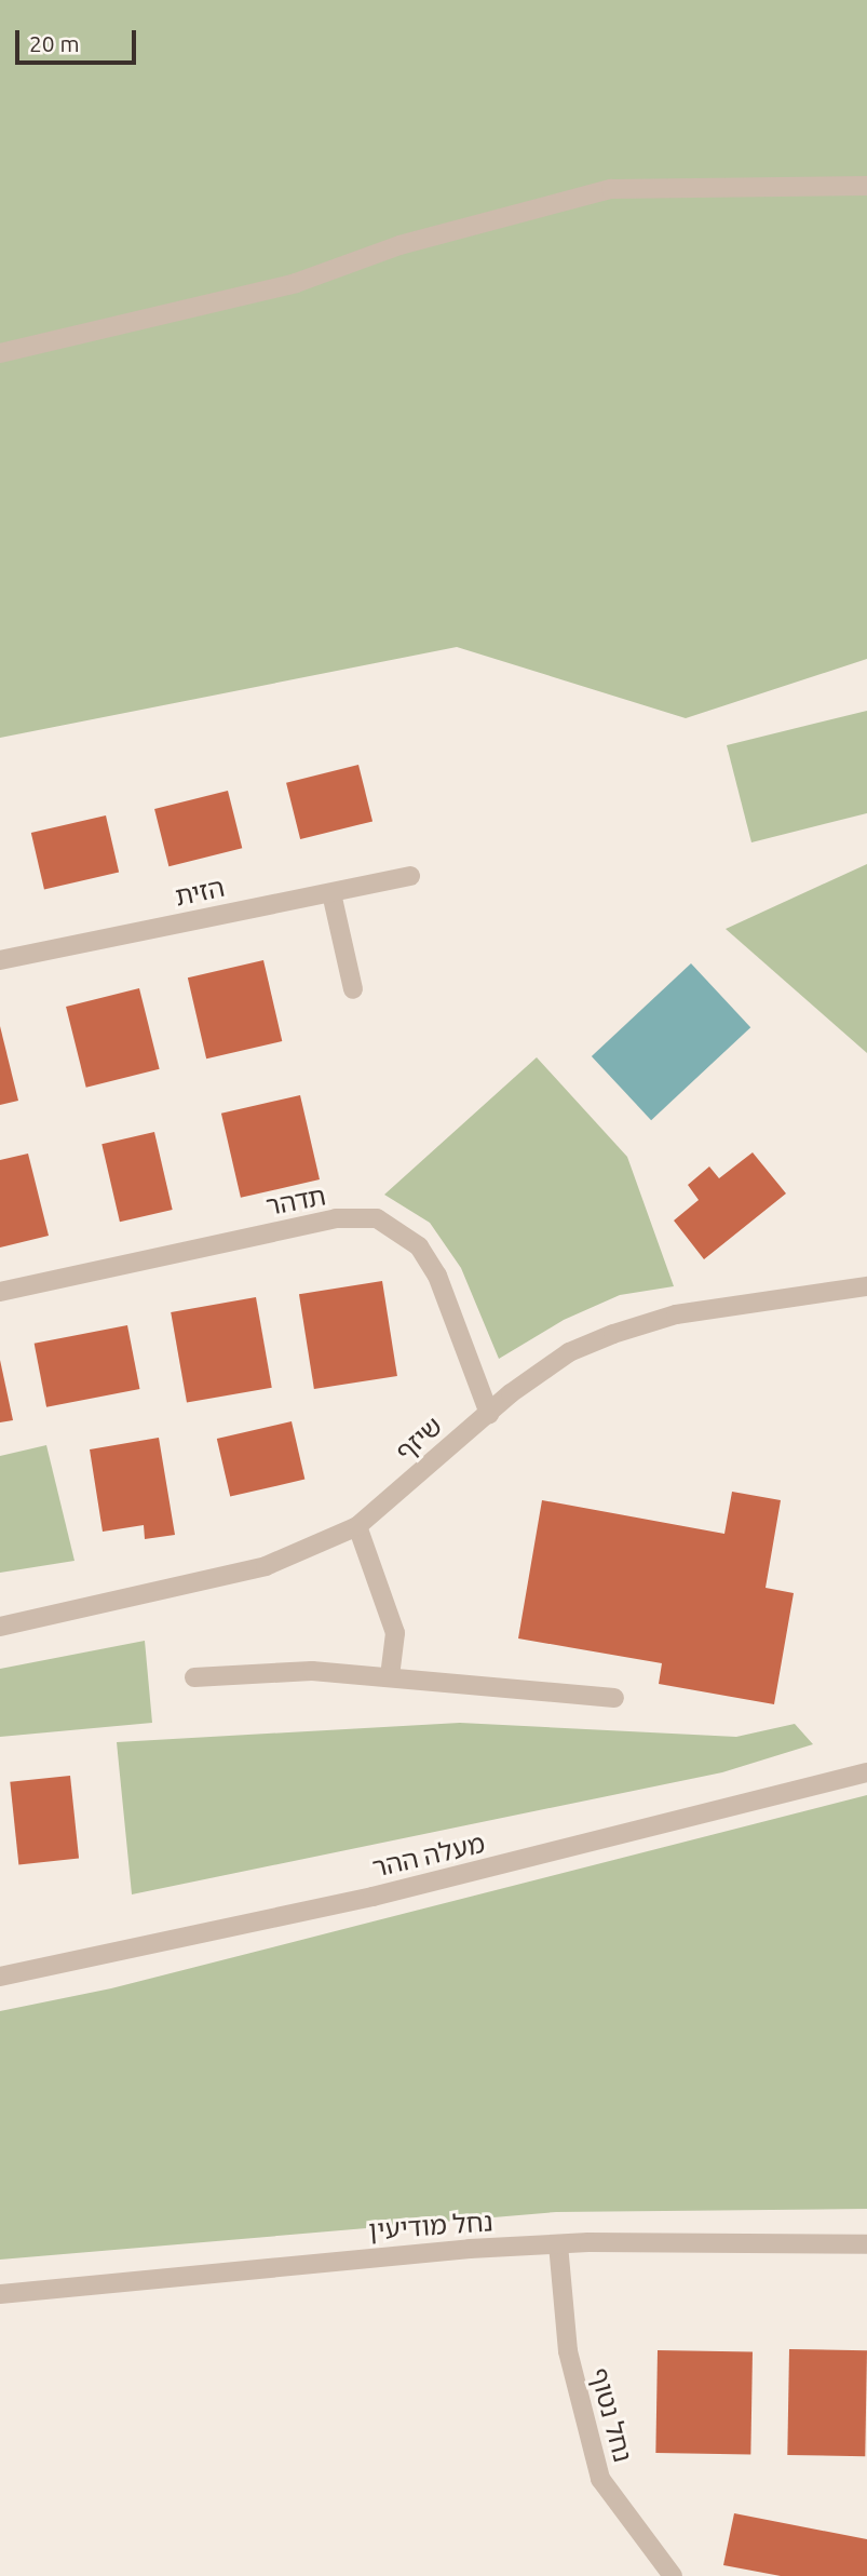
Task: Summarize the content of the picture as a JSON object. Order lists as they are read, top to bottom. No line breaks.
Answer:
{"streets":{"street":["הזית","תדהר","שיזף","מעלה ההר","נחל מודיעין","נחל נטוף"]},"crossings":[["תדהר","שיזף"],["נחל מודיעין","נחל נטוף"]],"scale_bar":"20 m"}
